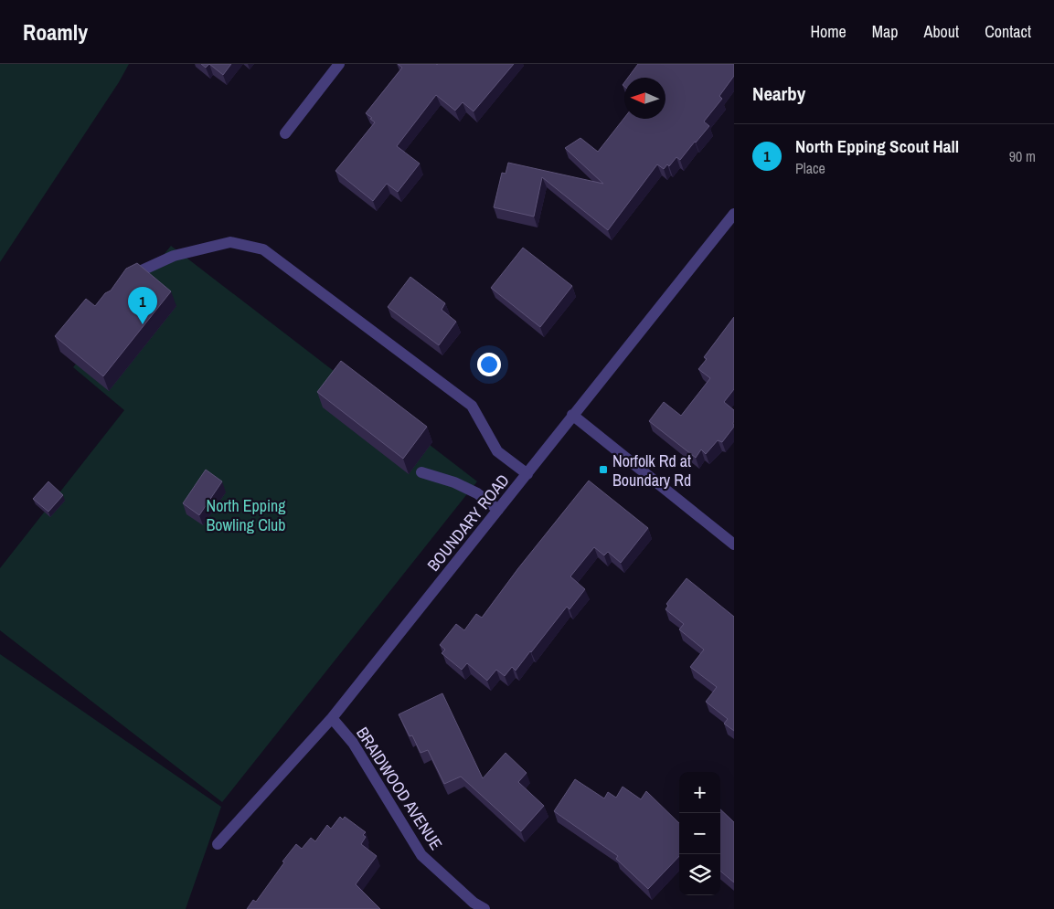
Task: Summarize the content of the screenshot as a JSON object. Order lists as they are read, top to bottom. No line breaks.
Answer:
{"streets":{"street":["BOUNDARY ROAD","BRAIDWOOD AVENUE"]},"crossings":[["BOUNDARY ROAD","BRAIDWOOD AVENUE"]],"parks":["North Epping Bowling Club"],"places":{"transit":["Norfolk Rd at Boundary Rd"]},"north":"left","page":{"header":"Roamly","nav":["Home","Map","About","Contact"],"heading":"Nearby","list":[{"mark":"1","name":"North Epping Scout Hall","note":"Place","value":"90 m"}],"pins":"1","map_buttons":["+","−"]}}
